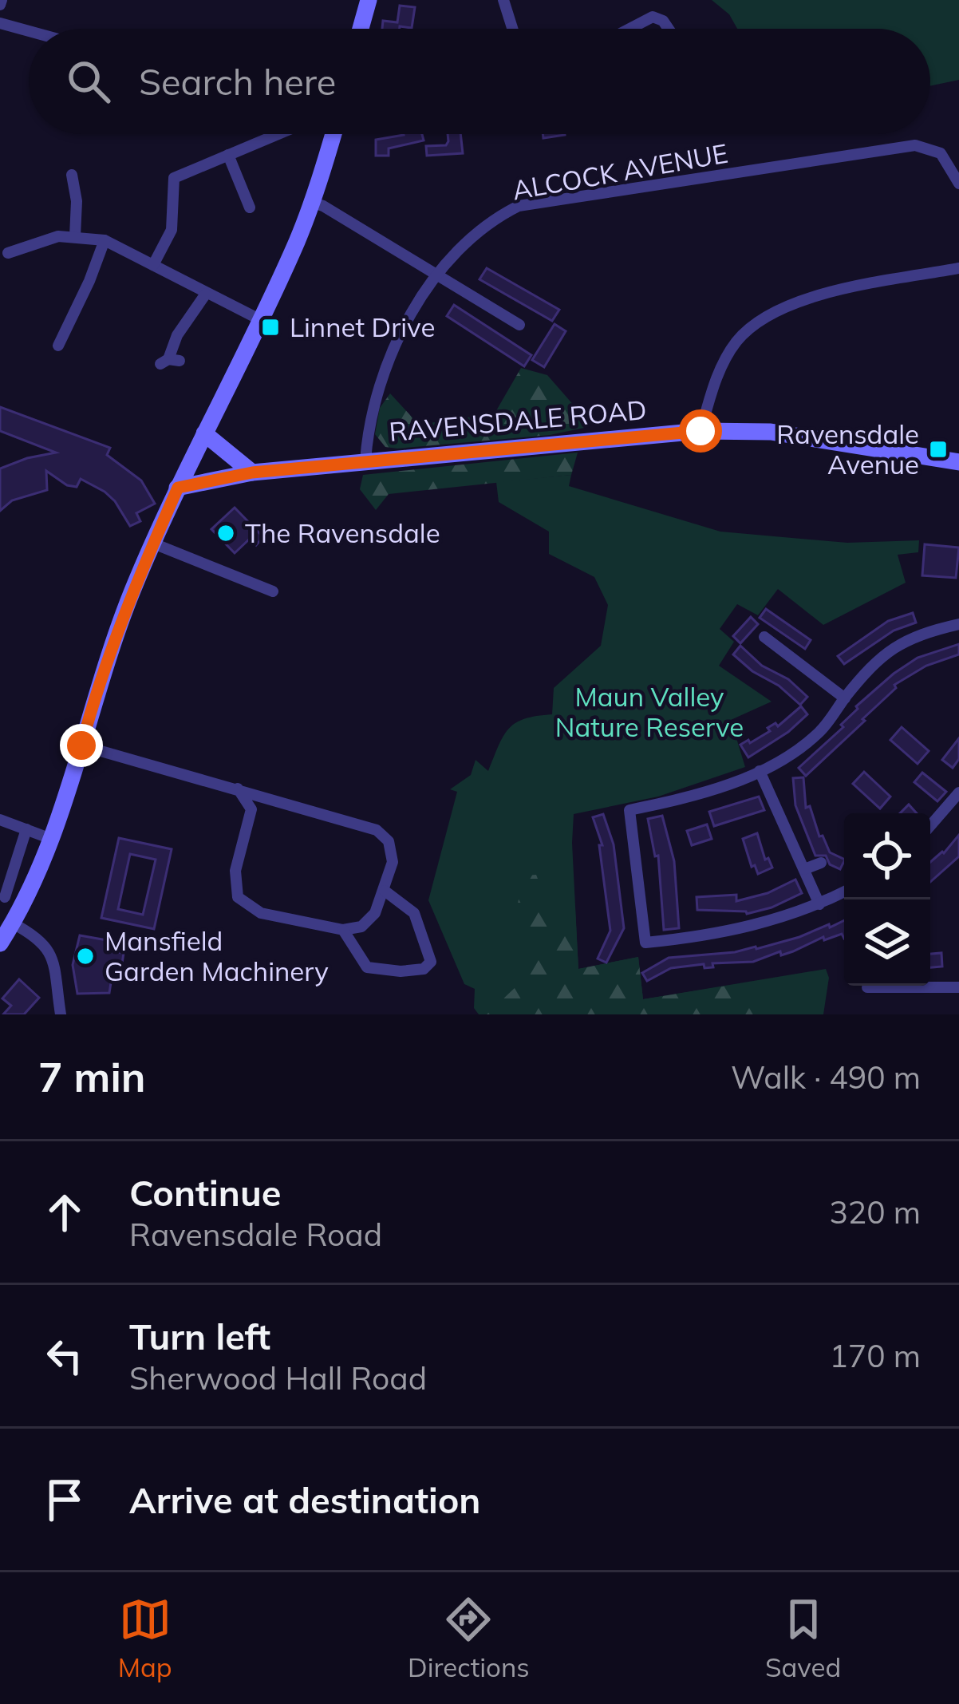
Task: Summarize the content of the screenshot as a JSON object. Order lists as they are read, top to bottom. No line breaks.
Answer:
{"streets":{"main road":["RAVENSDALE ROAD"],"street":["ALCOCK AVENUE"]},"crossings":[["ALCOCK AVENUE","RAVENSDALE ROAD"]],"parks":["Maun Valley Nature Reserve"],"places":{"transit":["Linnet Drive","Ravensdale Avenue"],"other":["The Ravensdale","Mansfield Garden Machinery"]},"page":{"search":"Search here","heading":["7 min","Walk · 490 m"],"list":[["Continue","Ravensdale Road","320 m"],["Turn left","Sherwood Hall Road","170 m"],"Arrive at destination"],"nav":["Map","Directions","Saved"]}}
